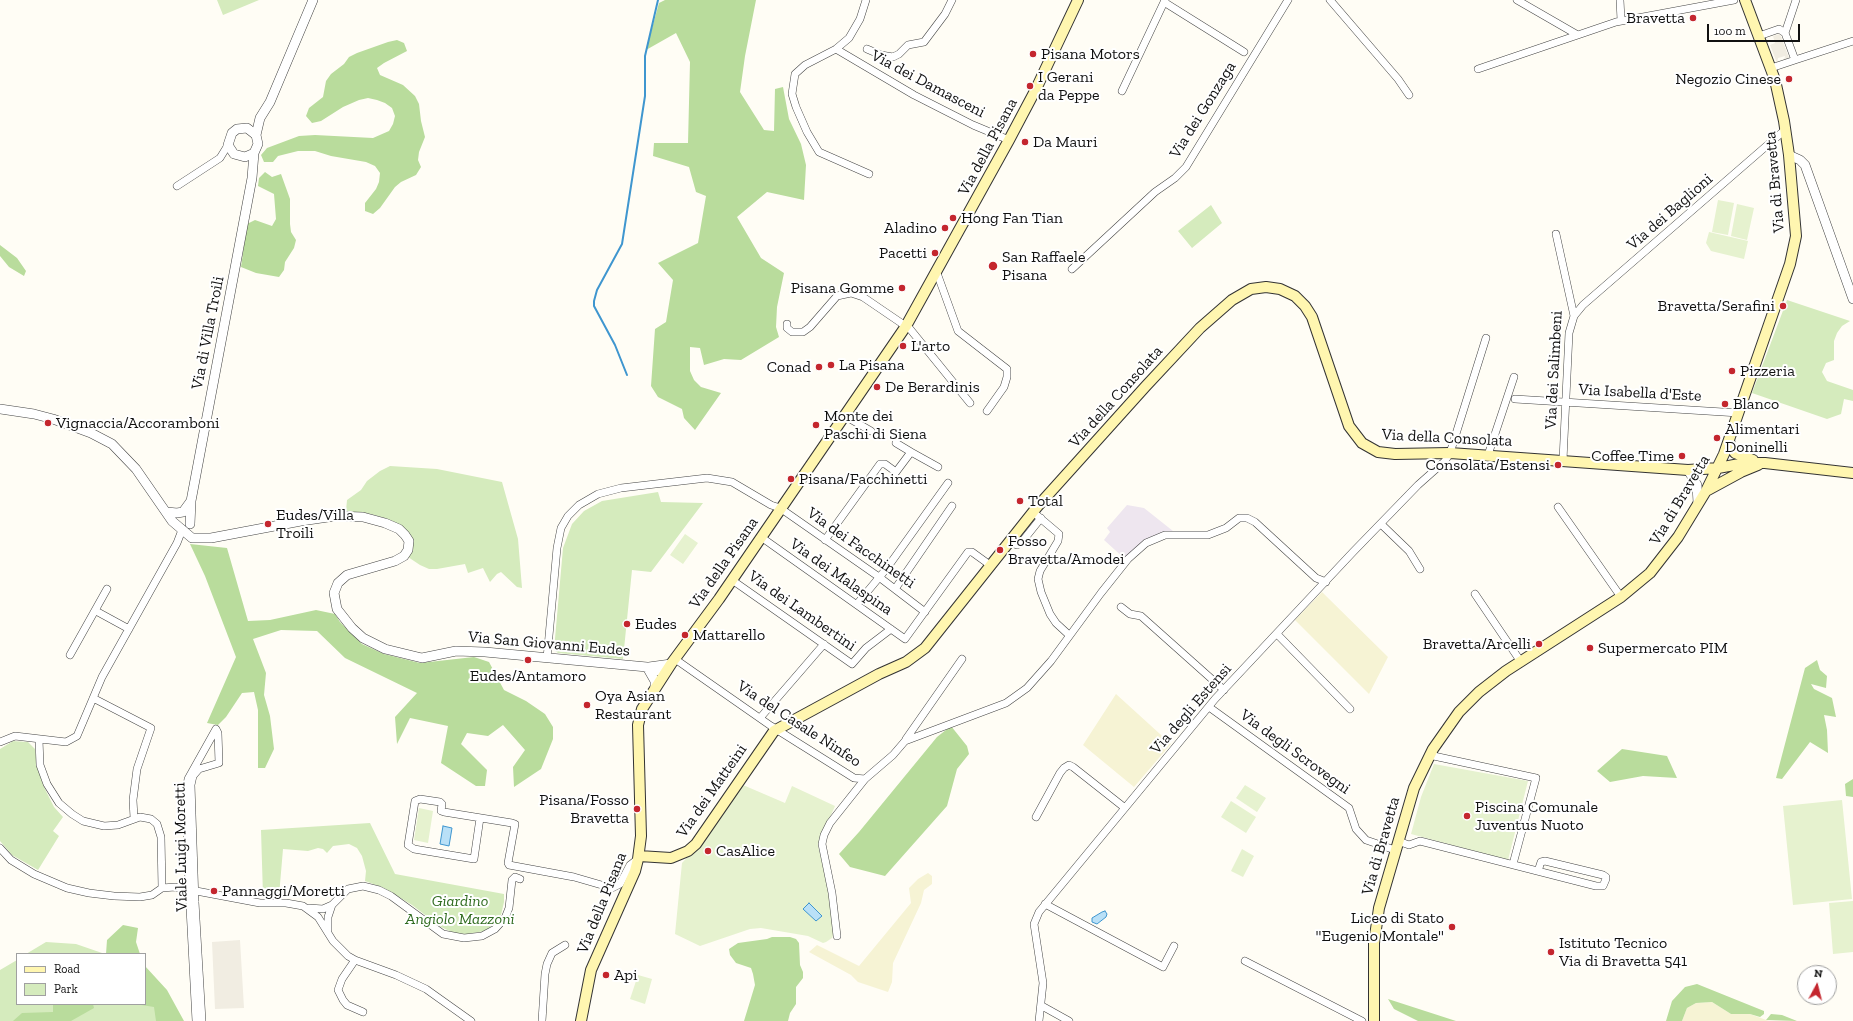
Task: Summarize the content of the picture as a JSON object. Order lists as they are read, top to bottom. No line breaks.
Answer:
{"streets":{"main road":["Via della Pisana","Via di Bravetta","Via della Consolata","Via dei Matteini"],"street":["Via dei Damasceni","Via dei Gonzaga","Via dei Baglioni","Via di Villa Troili","Via dei Salimbeni","Via Isabella d'Este","Via dei Facchinetti","Via dei Malaspina","Via dei Lambertini","Via San Giovanni Eudes","Via degli Estensi","Via del Casale Ninfeo","Via degli Scrovegni","Viale Luigi Moretti"]},"crossings":[["Via dei Damasceni","Via della Pisana"],["Via della Pisana","Via dei Facchinetti"],["Via della Pisana","Via dei Malaspina"],["Via della Pisana","Via dei Lambertini"],["Via della Pisana","Via San Giovanni Eudes"],["Via della Pisana","Via del Casale Ninfeo"],["Via della Pisana","Via dei Matteini"],["Via di Bravetta","Via dei Baglioni"],["Via di Bravetta","Via Isabella d'Este"],["Via di Bravetta","Via della Consolata"],["Via di Bravetta","Via degli Scrovegni"],["Via dei Baglioni","Via dei Salimbeni"],["Via di Villa Troili","Via San Giovanni Eudes"],["Via dei Salimbeni","Via Isabella d'Este"],["Via dei Salimbeni","Via della Consolata"],["Via della Consolata","Via degli Estensi"],["Via della Consolata","Via del Casale Ninfeo"],["Via della Consolata","Via dei Matteini"],["Via dei Facchinetti","Via dei Malaspina"],["Via dei Facchinetti","Via San Giovanni Eudes"],["Via dei Malaspina","Via dei Lambertini"],["Via San Giovanni Eudes","Via del Casale Ninfeo"],["Via degli Estensi","Via degli Scrovegni"],["Via del Casale Ninfeo","Via dei Matteini"]],"parks":["Giardino Angiolo Mazzoni"],"places":["Bravetta","Pisana Motors","Negozio Cinese","I Gerani da Peppe","Da Mauri","Hong Fan Tian","Aladino","Pacetti","San Raffaele Pisana","Pisana Gomme","Bravetta/Serafini","L'arto","La Pisana","Conad","Pizzeria","De Berardinis","Blanco","Vignaccia/Accoramboni","Monte dei Paschi di Siena","Alimentari Doninelli","Coffee Time","Consolata/Estensi","Pisana/Facchinetti","Total","Eudes/Villa Troili","Fosso Bravetta/Amodei","Eudes","Mattarello","Bravetta/Arcelli","Supermercato PIM","Eudes/Antamoro","Oya Asian Restaurant","Pisana/Fosso Bravetta","Piscina Comunale Juventus Nuoto","CasAlice","Pannaggi/Moretti","Liceo di Stato \"Eugenio Montale\"","Istituto Tecnico Via di Bravetta 541","Api"],"legend":["Road","Park"],"scale_bar":"100 m","north":"top"}
